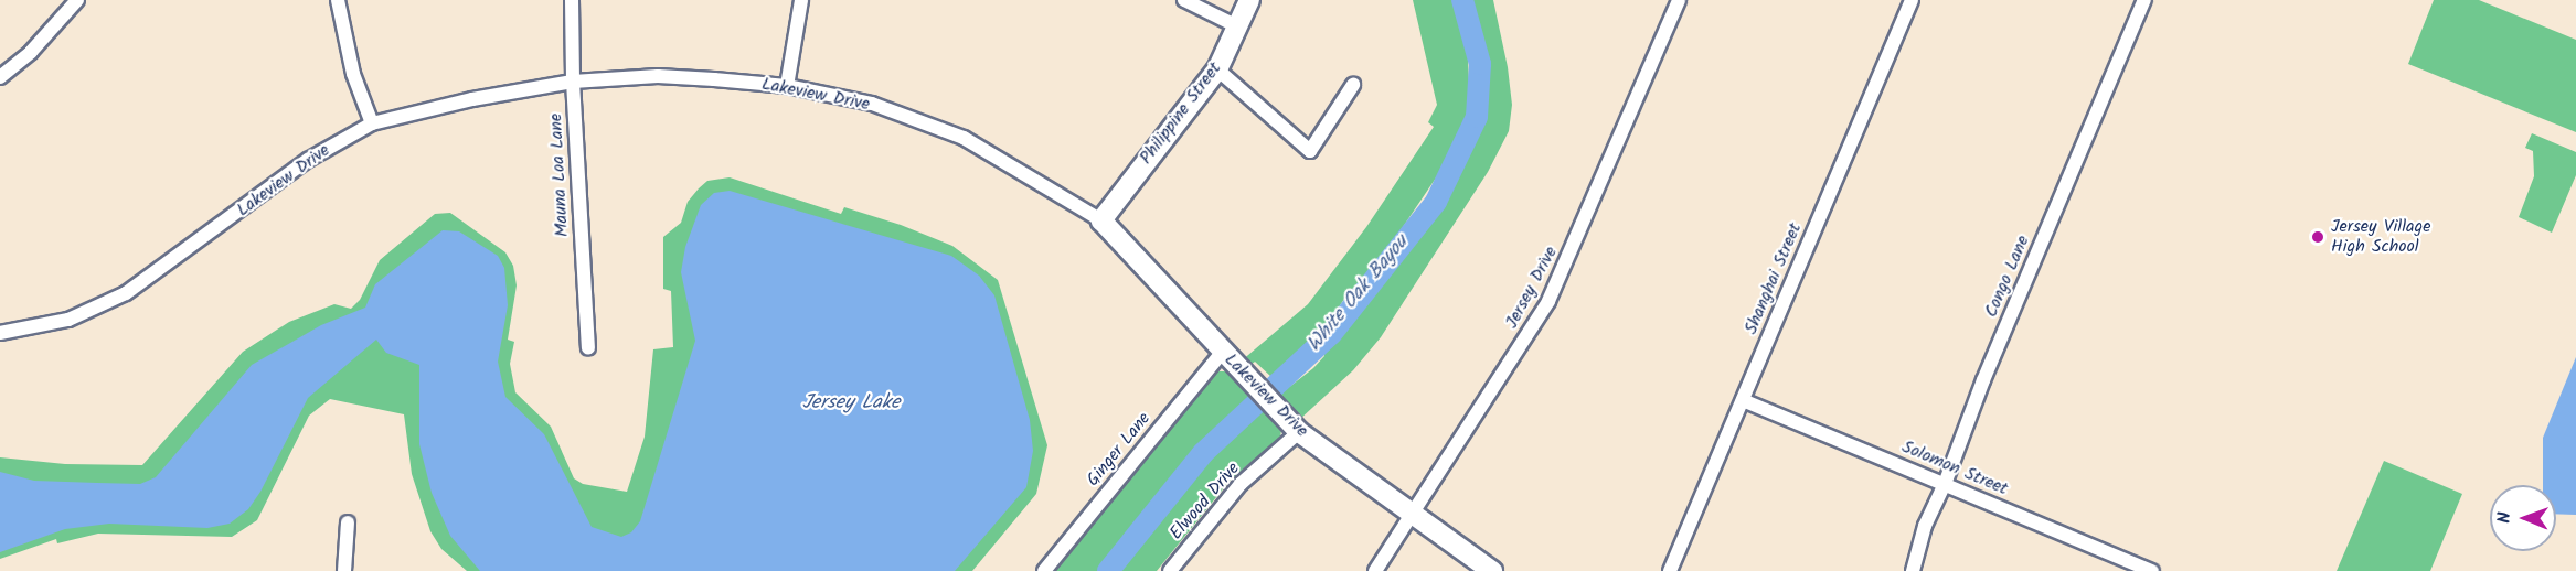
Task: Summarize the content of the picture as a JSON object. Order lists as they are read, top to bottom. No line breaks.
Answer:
{"streets":{"street":["Lakeview Drive","Philippine Street","Mauna Loa Lane","Congo Lane","Shanghai Street","Jersey Drive","Ginger Lane","Solomon Street","Elwood Drive"]},"crossings":[["Lakeview Drive","Philippine Street"],["Lakeview Drive","Mauna Loa Lane"],["Lakeview Drive","Jersey Drive"],["Lakeview Drive","Ginger Lane"],["Lakeview Drive","Elwood Drive"],["Congo Lane","Solomon Street"],["Shanghai Street","Solomon Street"]],"water":["White Oak Bayou","Jersey Lake"],"places":["Jersey Village High School"],"north":"left"}
